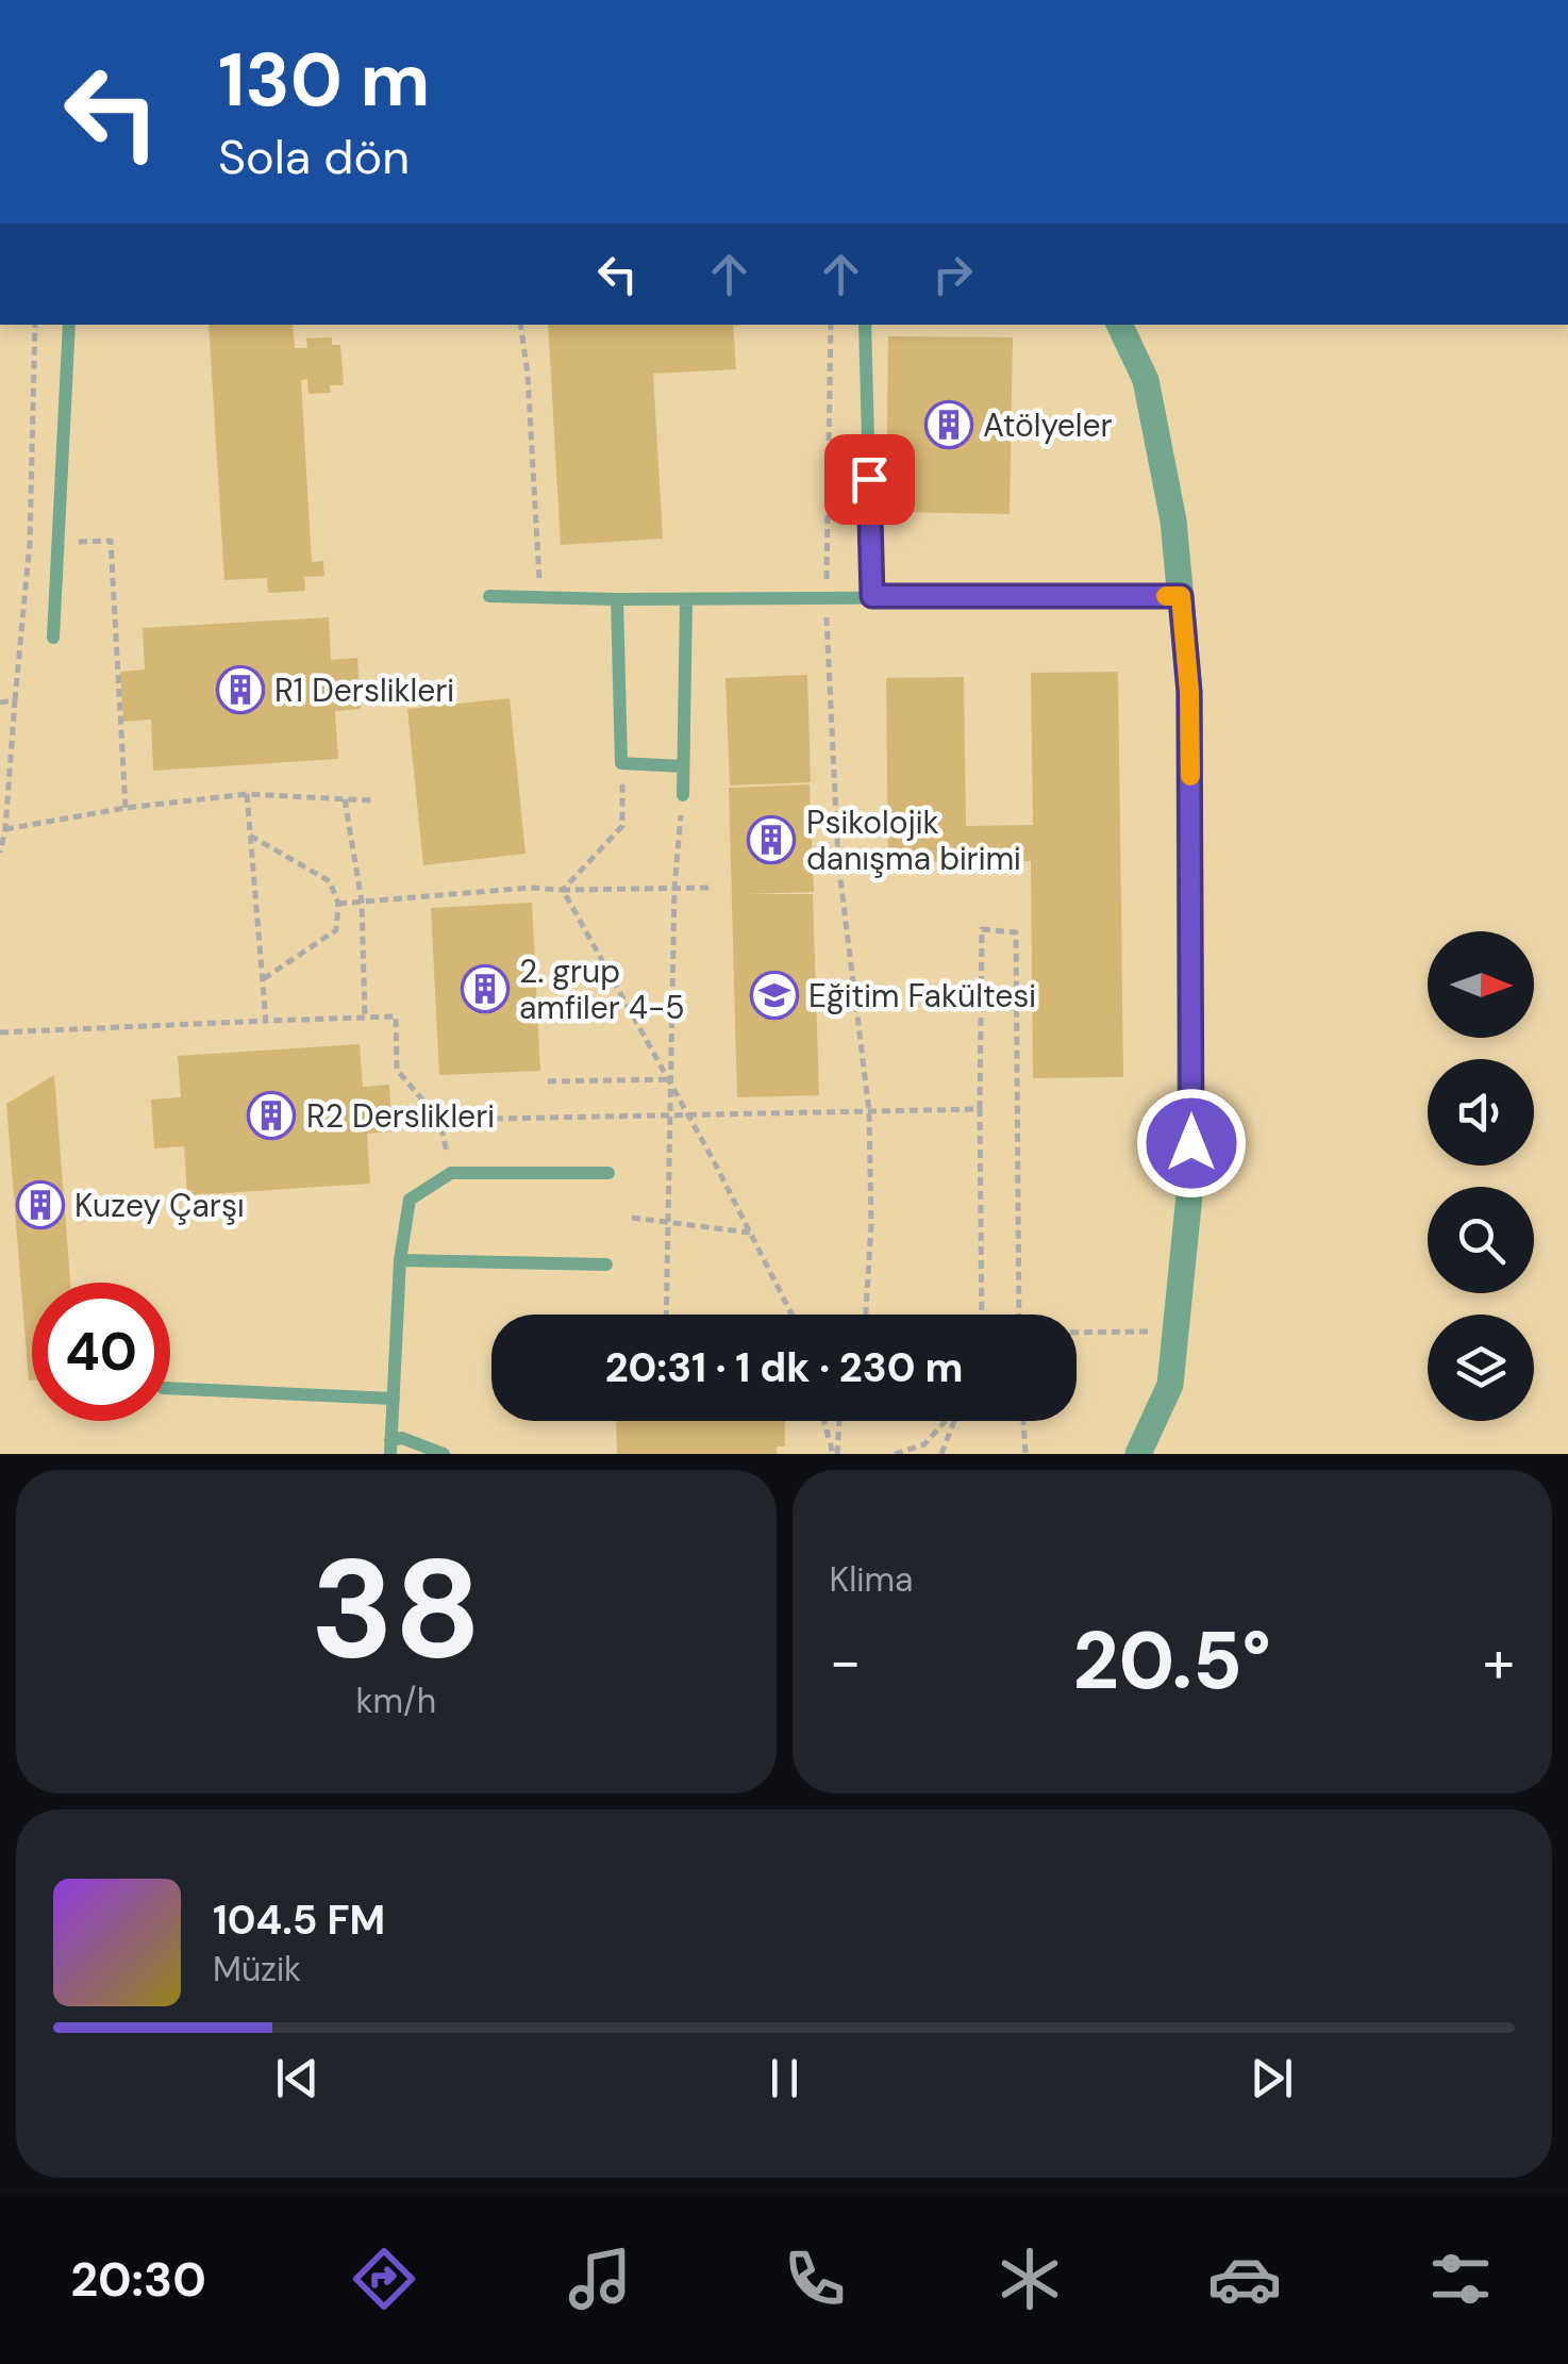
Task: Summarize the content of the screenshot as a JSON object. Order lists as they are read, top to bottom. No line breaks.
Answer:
{"places":{"building":["Atölyeler","R1 Derslikleri","Psikolojik danışma birimi","2. grup amfiler 4-5","R2 Derslikleri","Kuzey Çarşı"],"school or university":["Eğitim Fakültesi"]},"north":"right","page":{"turn":["130 m","Sola dön"],"limit":"40","trip":"20:31 · 1 dk · 230 m","tile":[["38","km/h"],"Klima"],"heat":["−","20.5°","+"],"song":["104.5 FM","Müzik"],"tabs":"20:30"}}
